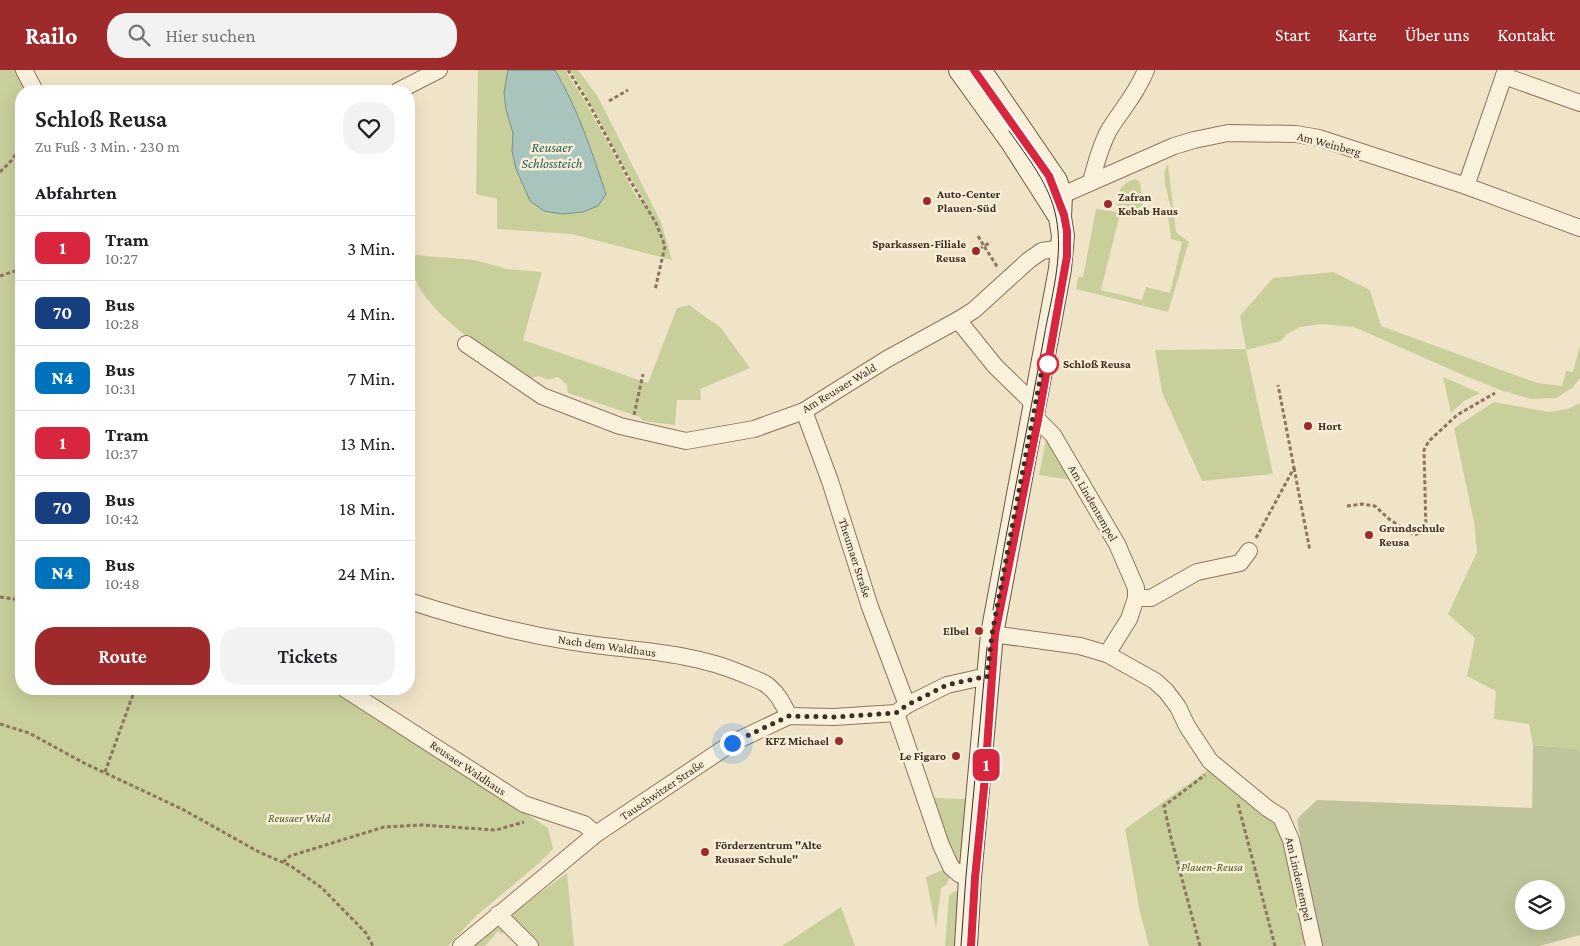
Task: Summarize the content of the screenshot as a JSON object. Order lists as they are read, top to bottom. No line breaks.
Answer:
{"streets":{"street":["Am Weinberg","Am Reusaer Wald","Am Lindentempel","Theumaer Straße","Nach dem Waldhaus","Reusaer Waldhaus","Tauschwitzer Straße"]},"crossings":[["Am Reusaer Wald","Theumaer Straße"],["Theumaer Straße","Tauschwitzer Straße"],["Nach dem Waldhaus","Tauschwitzer Straße"],["Reusaer Waldhaus","Tauschwitzer Straße"]],"water":["Reusaer Schlossteich"],"parks":["Reusaer Wald","Plauen-Reusa"],"places":["Auto-Center Plauen-Süd","Zafran Kebab Haus","Sparkassen-Filiale Reusa","Schloß Reusa","Hort","Grundschule Reusa","Elbel","KFZ Michael","Le Figaro","Förderzentrum \"Alte Reusaer Schule\""],"lines":["tram line 1"],"page":{"header":"Railo","search":"Hier suchen","nav":["Start","Karte","Über uns","Kontakt"],"on_map":"1","heading":[["Schloß Reusa","Zu Fuß · 3 Min. · 230 m"],"Abfahrten"],"list":[{"mark":"1","name":"Tram","note":"10:27","value":"3 Min."},{"mark":"70","name":"Bus","note":"10:28","value":"4 Min."},{"mark":"N4","name":"Bus","note":"10:31","value":"7 Min."},{"mark":"1","name":"Tram","note":"10:37","value":"13 Min."},{"mark":"70","name":"Bus","note":"10:42","value":"18 Min."},{"mark":"N4","name":"Bus","note":"10:48","value":"24 Min."}],"buttons":["Route","Tickets"]}}
